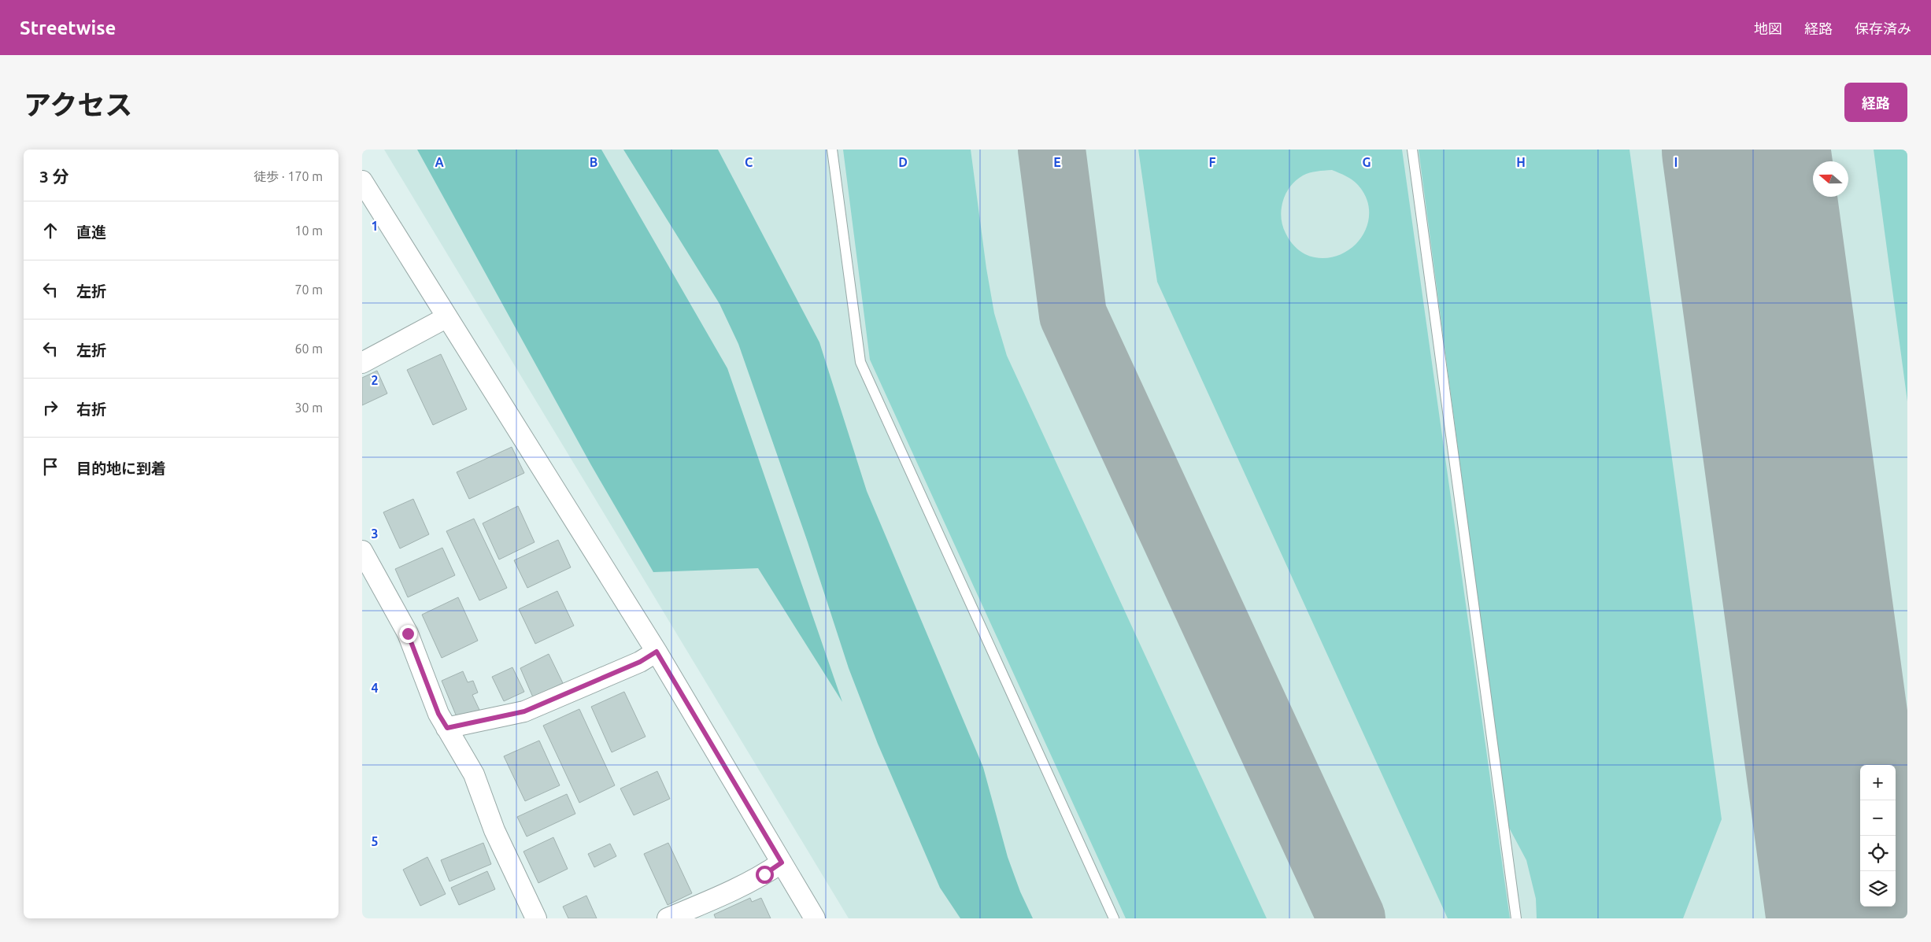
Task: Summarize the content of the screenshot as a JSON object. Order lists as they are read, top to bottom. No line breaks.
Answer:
{"north":"left","page":{"header":"Streetwise","nav":["地図","経路","保存済み"],"title":"アクセス","buttons":"経路","heading":["3 分","徒歩 · 170 m"],"list":[["直進","10 m"],["左折","70 m"],["左折","60 m"],["右折","30 m"],"目的地に到着"],"map_buttons":["+","−"]},"grid":{"columns":["A","B","C","D","E","F","G","H","I"],"rows":["1","2","3","4","5"]}}
